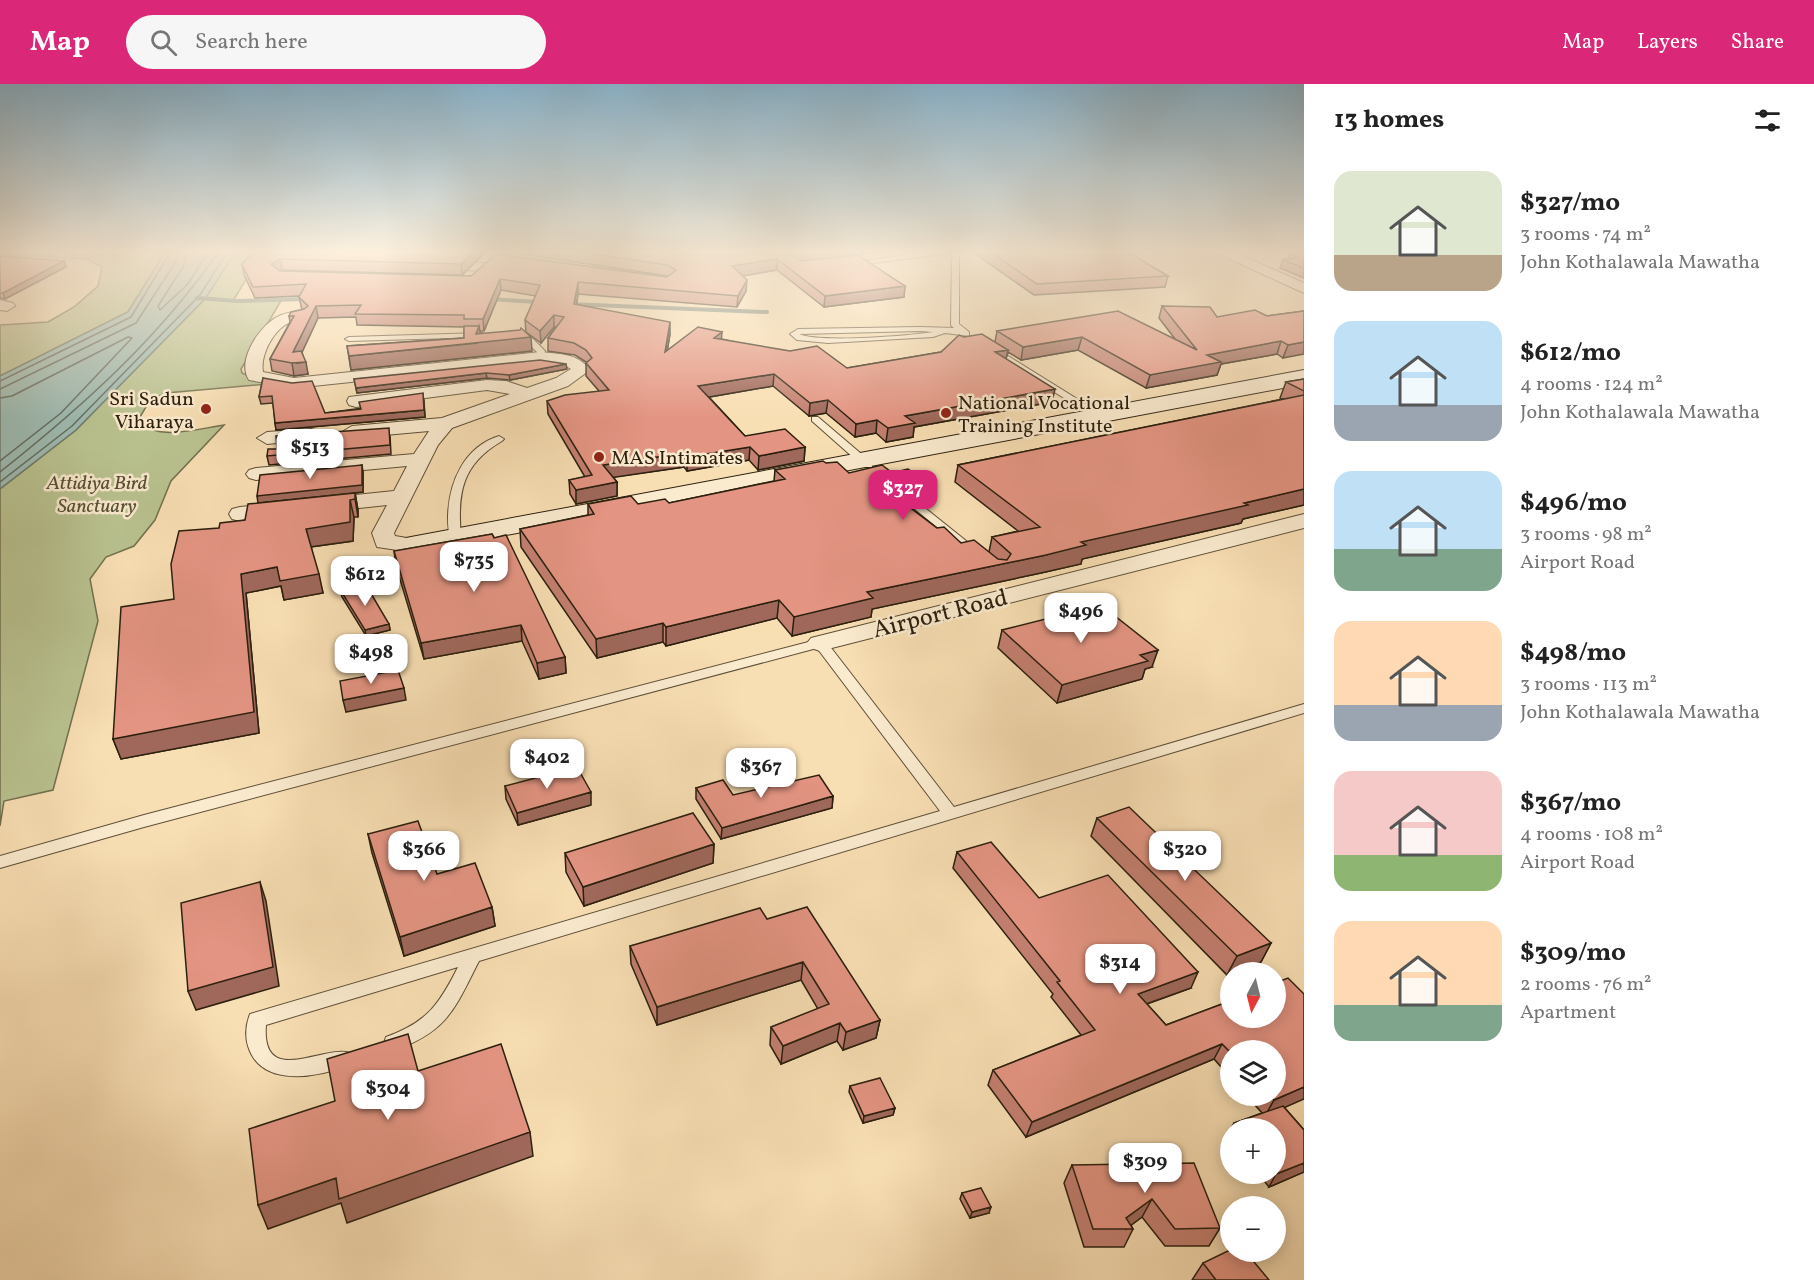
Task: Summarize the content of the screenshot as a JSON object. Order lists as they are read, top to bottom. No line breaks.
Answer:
{"streets":{"street":["Airport Road"]},"parks":["Attidiya Bird Sanctuary"],"places":["Sri Sadun Viharaya","National Vocational Training Institute","MAS Intimates"],"north":"bottom","page":{"header":"Map","search":"Search here","nav":["Map","Layers","Share"],"heading":"13 homes","list":[{"name":"$327/mo","note":"3 rooms · 74 m² · John Kothalawala Mawatha"},{"name":"$612/mo","note":"4 rooms · 124 m² · John Kothalawala Mawatha"},{"name":"$496/mo","note":"3 rooms · 98 m² · Airport Road"},{"name":"$498/mo","note":"3 rooms · 113 m² · John Kothalawala Mawatha"},{"name":"$367/mo","note":"4 rooms · 108 m² · Airport Road"},{"name":"$309/mo","note":"2 rooms · 76 m² · Apartment"}],"price":["$513","$327","$735","$612","$496","$498","$402","$367","$366","$320","$314","$304","$309"],"map_buttons":["+","−"]}}
